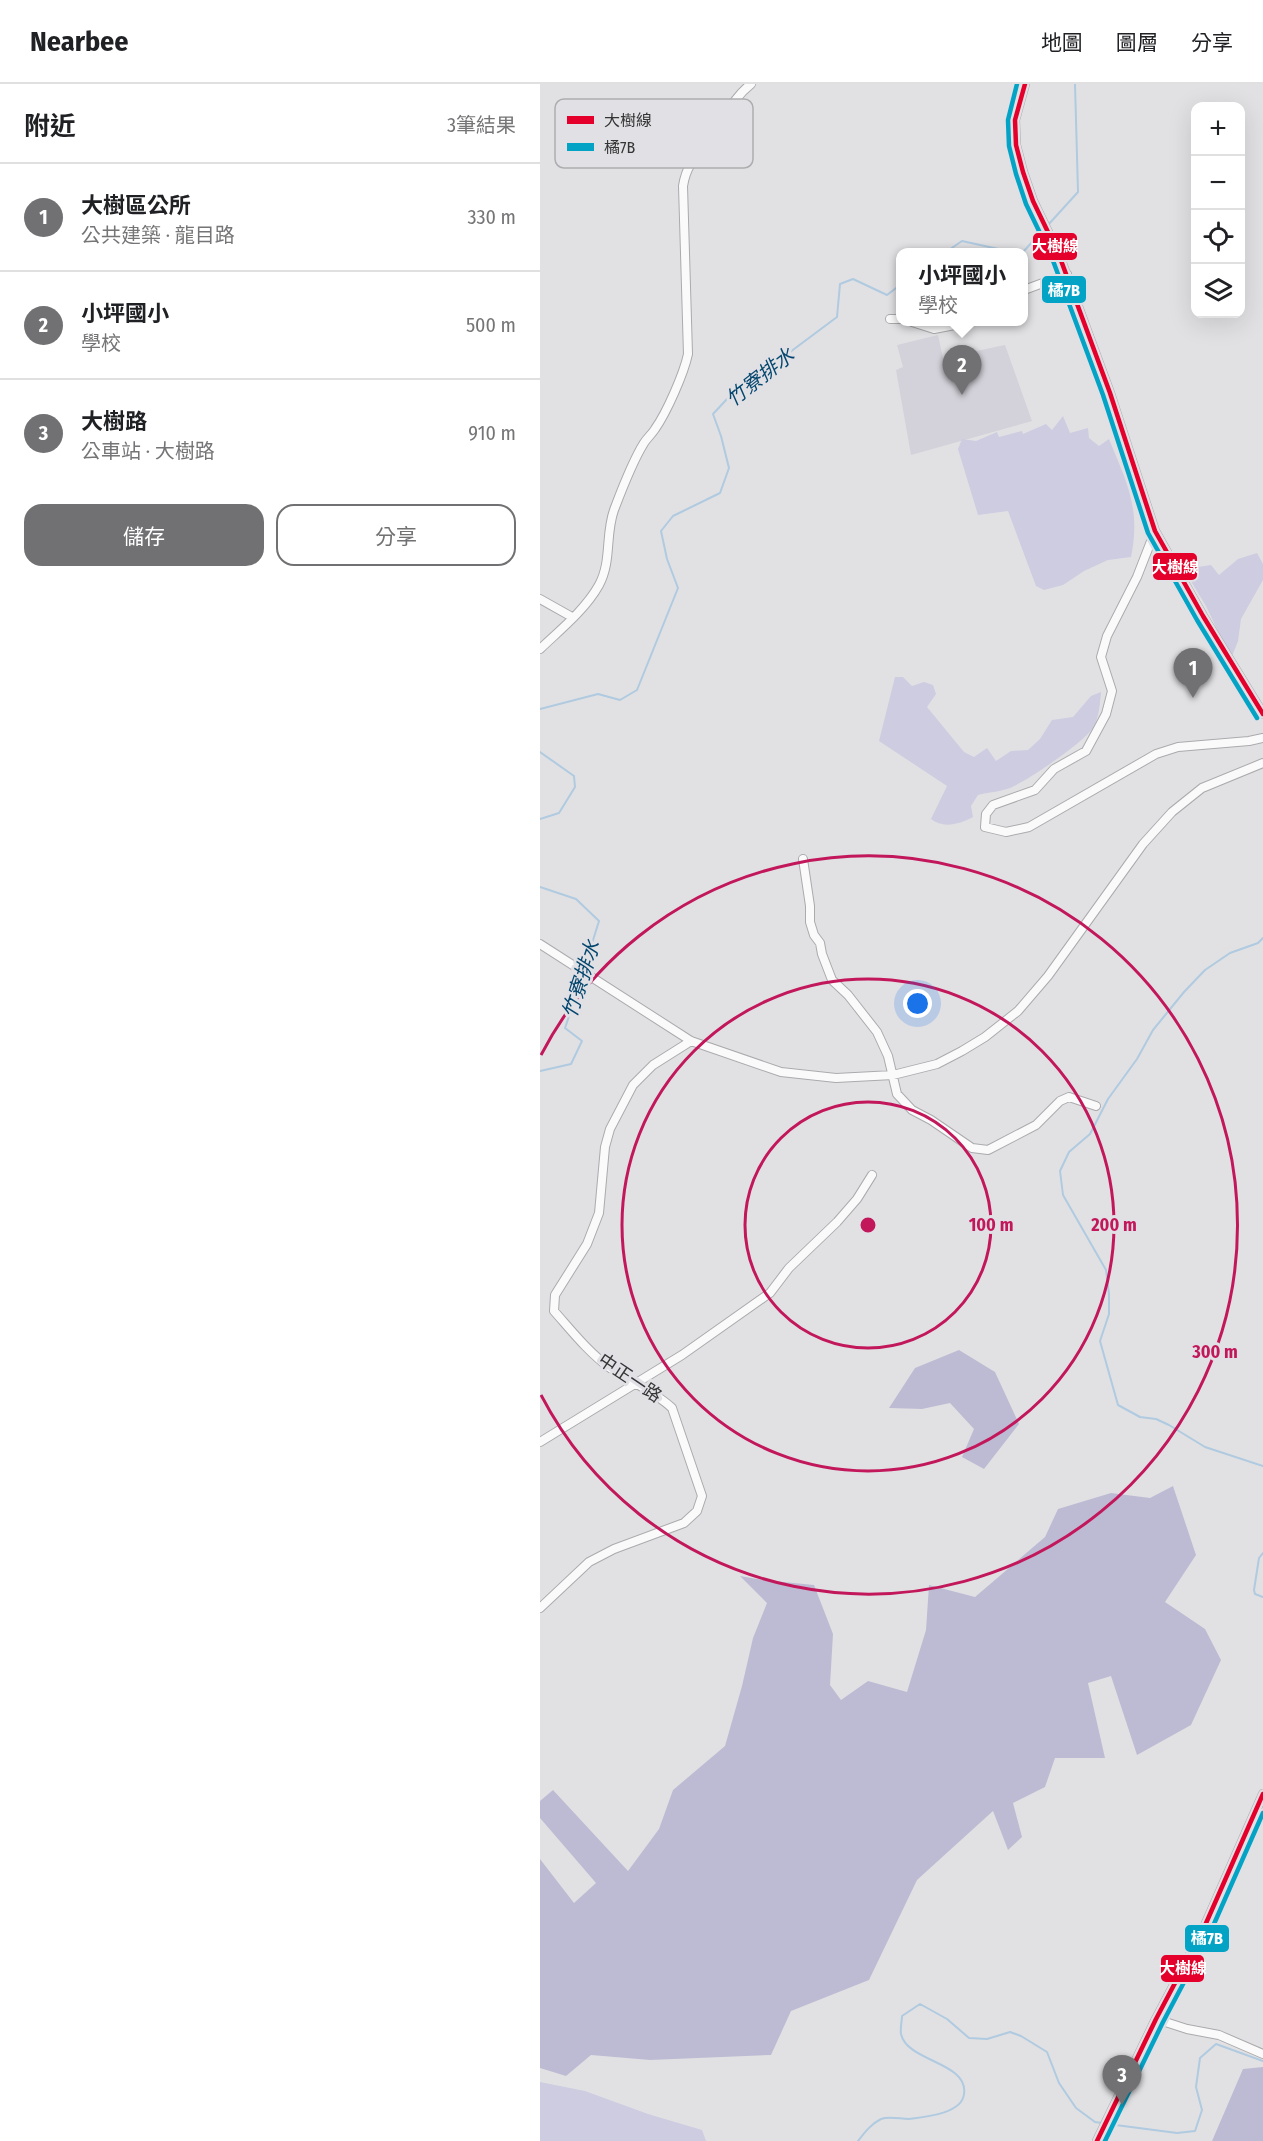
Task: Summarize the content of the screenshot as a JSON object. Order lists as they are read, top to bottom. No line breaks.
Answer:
{"streets":{"street":["中正一路"]},"water":["竹寮排水"],"lines":["transit line 大樹線","transit line 橘7B"],"legend":["大樹線","橘7B"],"page":{"header":"Nearbee","nav":["地圖","圖層","分享"],"heading":["附近","3筆結果"],"map_buttons":["+","−"],"list":[{"mark":"1","name":"大樹區公所","note":"公共建築 · 龍目路","value":"330 m"},{"mark":"2","name":"小坪國小","note":"學校","value":"500 m"},{"mark":"3","name":"大樹路","note":"公車站 · 大樹路","value":"910 m"}],"popup":["小坪國小","學校"],"pins":["2","1","3"],"buttons":["儲存","分享"]},"rings":["100 m","200 m","300 m"]}
